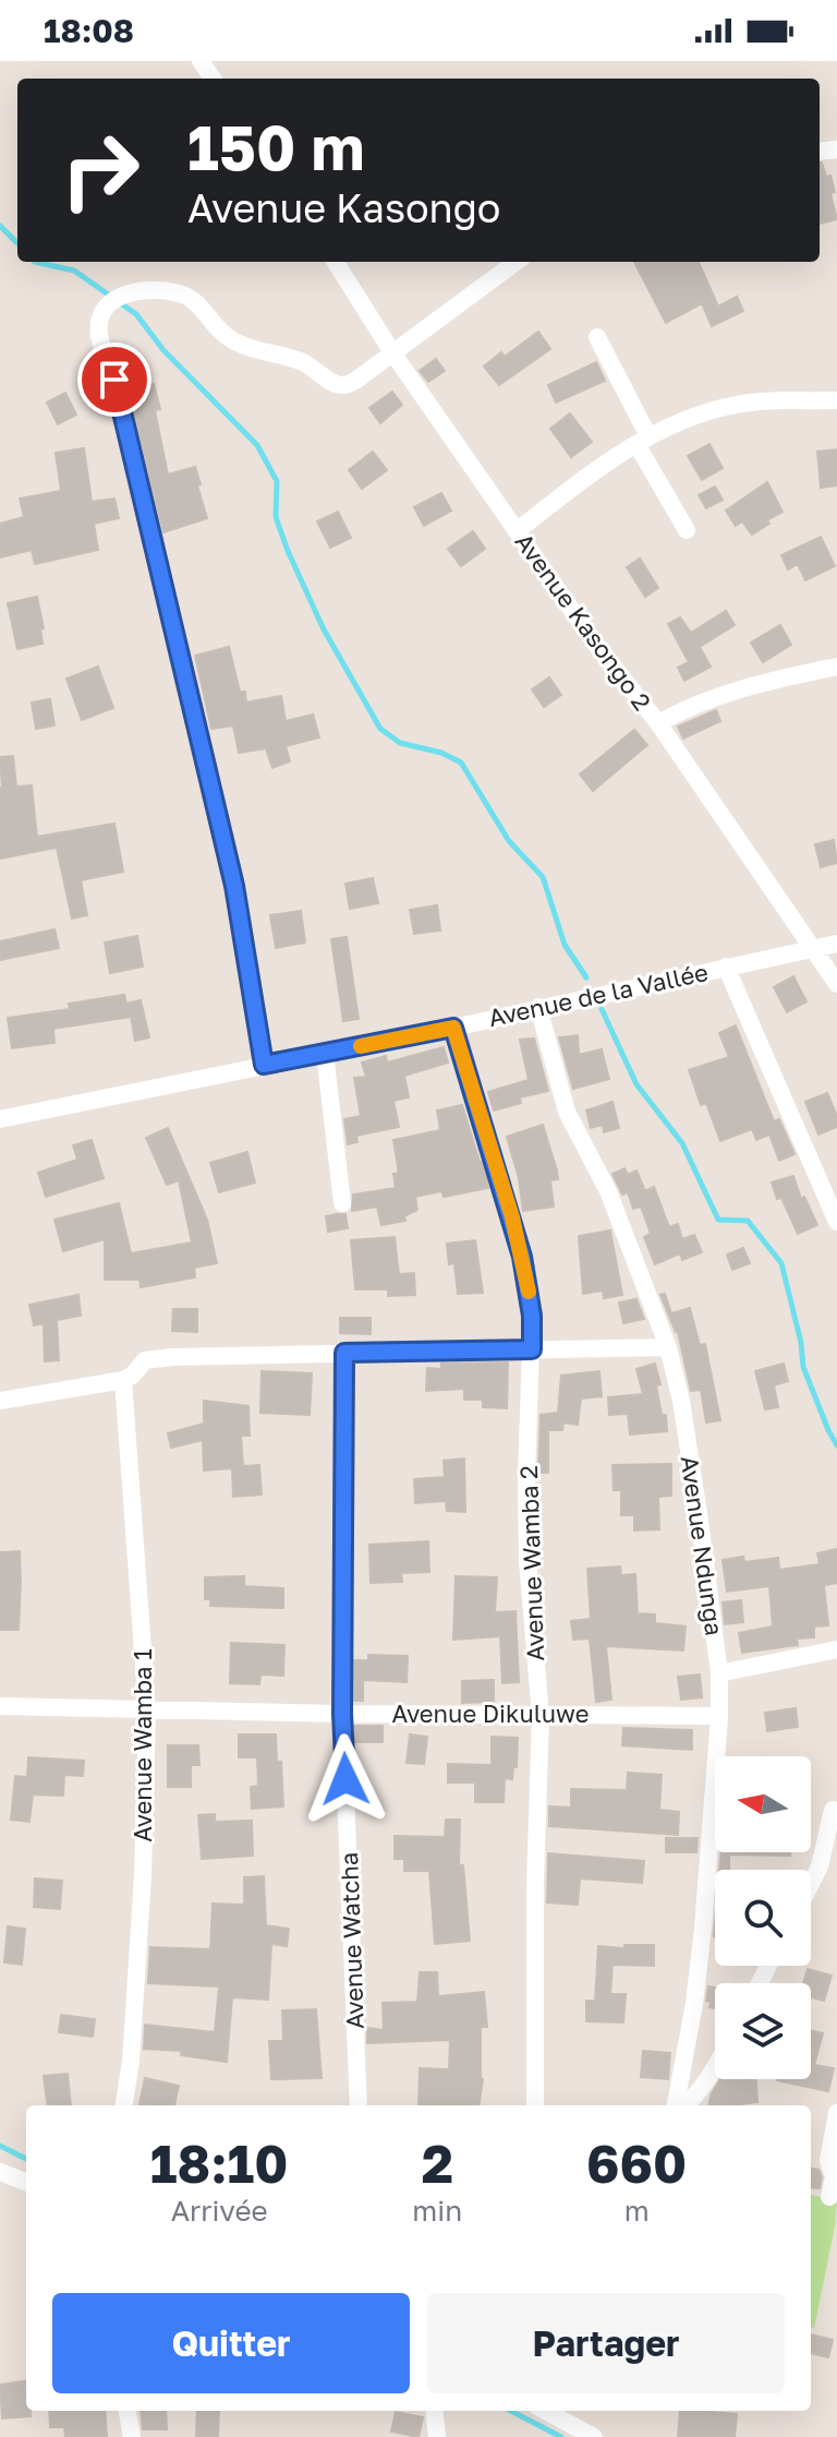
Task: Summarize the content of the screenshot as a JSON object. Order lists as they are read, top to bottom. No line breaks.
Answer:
{"streets":{"street":["Avenue Kasongo 2","Avenue de la Vallée","Avenue Ndunga","Avenue Wamba 2","Avenue Dikuluwe","Avenue Wamba 1","Avenue Watcha"]},"crossings":[["Avenue Kasongo 2","Avenue de la Vallée"],["Avenue de la Vallée","Avenue Ndunga"],["Avenue de la Vallée","Avenue Wamba 2"],["Avenue Ndunga","Avenue Dikuluwe"],["Avenue Wamba 2","Avenue Dikuluwe"],["Avenue Dikuluwe","Avenue Wamba 1"],["Avenue Dikuluwe","Avenue Watcha"]],"north":"left","page":{"status":"18:08","turn":["150 m","Avenue Kasongo"],"eta":["18:10","Arrivée","2","min","660","m"],"buttons":["Quitter","Partager"]}}
